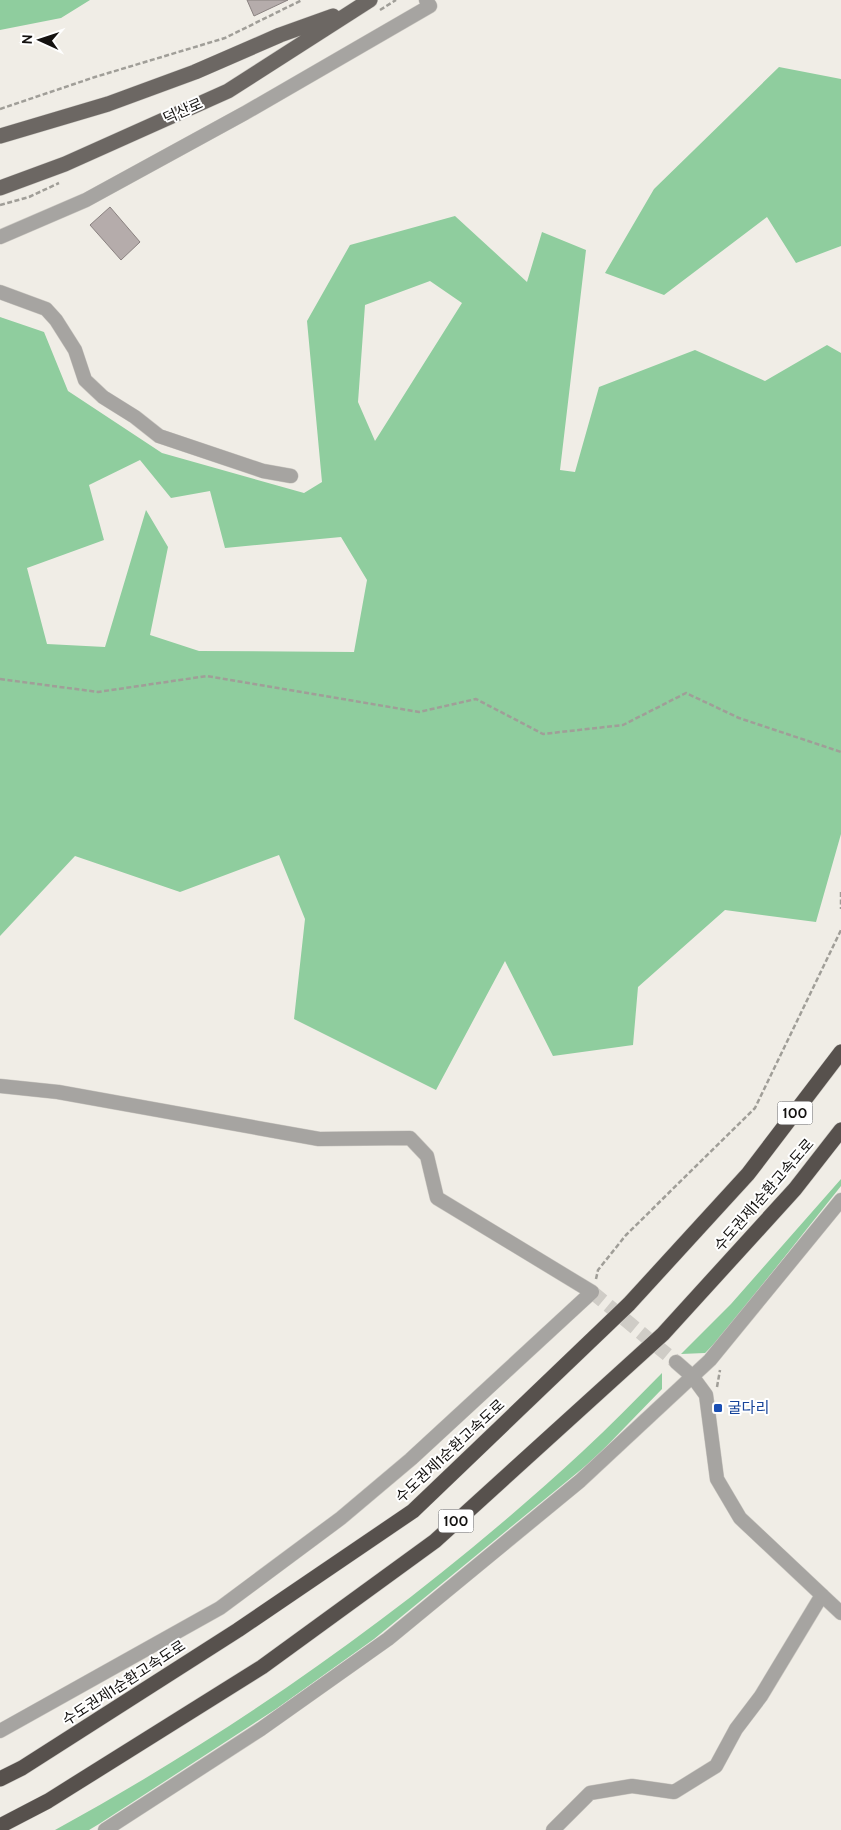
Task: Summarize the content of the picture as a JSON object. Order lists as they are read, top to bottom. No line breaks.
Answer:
{"streets":{"highway":["100","수도권제1순환고속도로"],"main road":["덕산로"]},"places":{"transit":["굴다리"]},"north":"left"}
